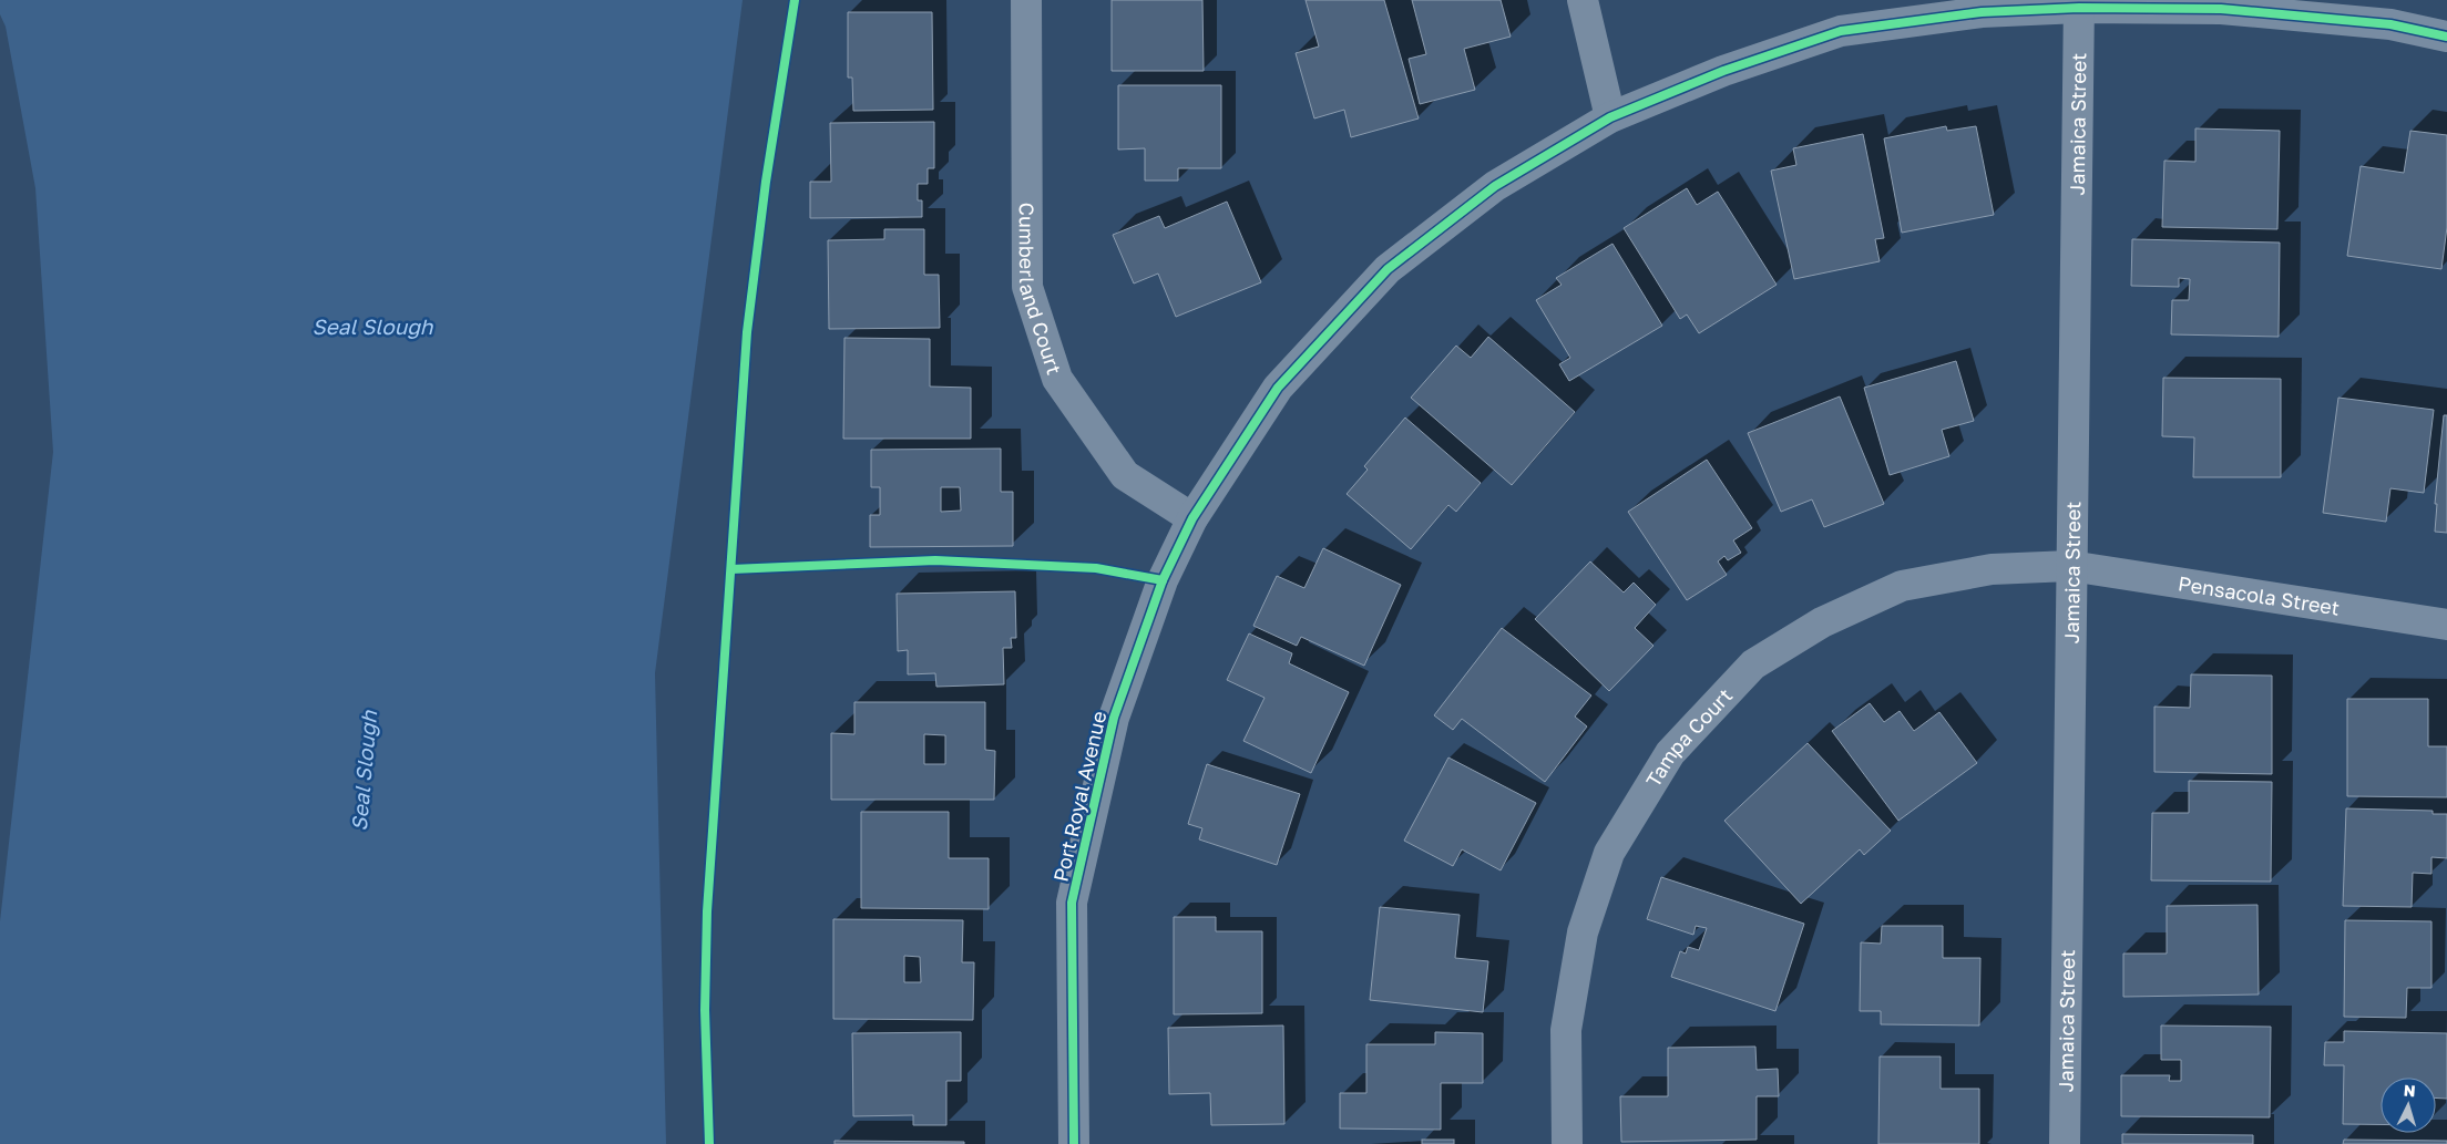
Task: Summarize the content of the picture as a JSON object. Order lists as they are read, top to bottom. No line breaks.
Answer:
{"streets":{"street":["Jamaica Street","Cumberland Court","Pensacola Street","Tampa Court","Port Royal Avenue"]},"crossings":[["Jamaica Street","Pensacola Street"],["Jamaica Street","Tampa Court"],["Jamaica Street","Port Royal Avenue"],["Cumberland Court","Port Royal Avenue"],["Pensacola Street","Tampa Court"]],"water":["Seal Slough"],"north":"top"}
